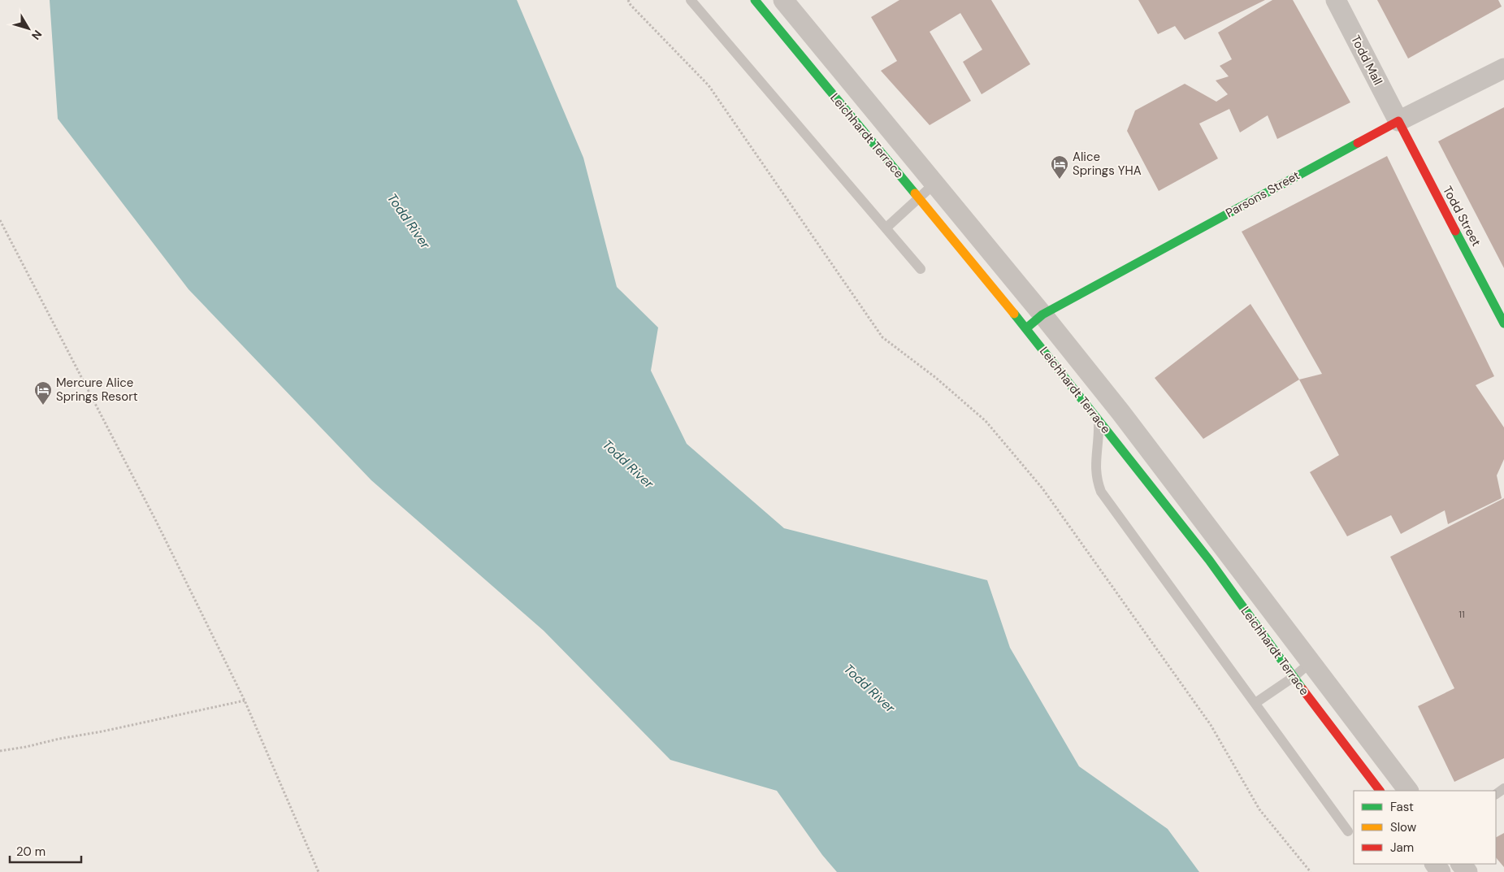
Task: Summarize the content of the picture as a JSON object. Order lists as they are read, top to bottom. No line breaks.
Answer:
{"streets":{"street":["Todd Mall","Leichhardt Terrace","Parsons Street","Todd Street"]},"crossings":[["Todd Mall","Parsons Street"],["Todd Mall","Todd Street"],["Leichhardt Terrace","Parsons Street"],["Parsons Street","Todd Street"]],"water":["Todd River"],"places":{"hotel":["Alice Springs YHA","Mercure Alice Springs Resort"]},"house_numbers":["11"],"legend":["Fast","Slow","Jam"],"scale_bar":"20 m","north":"bottom right"}
